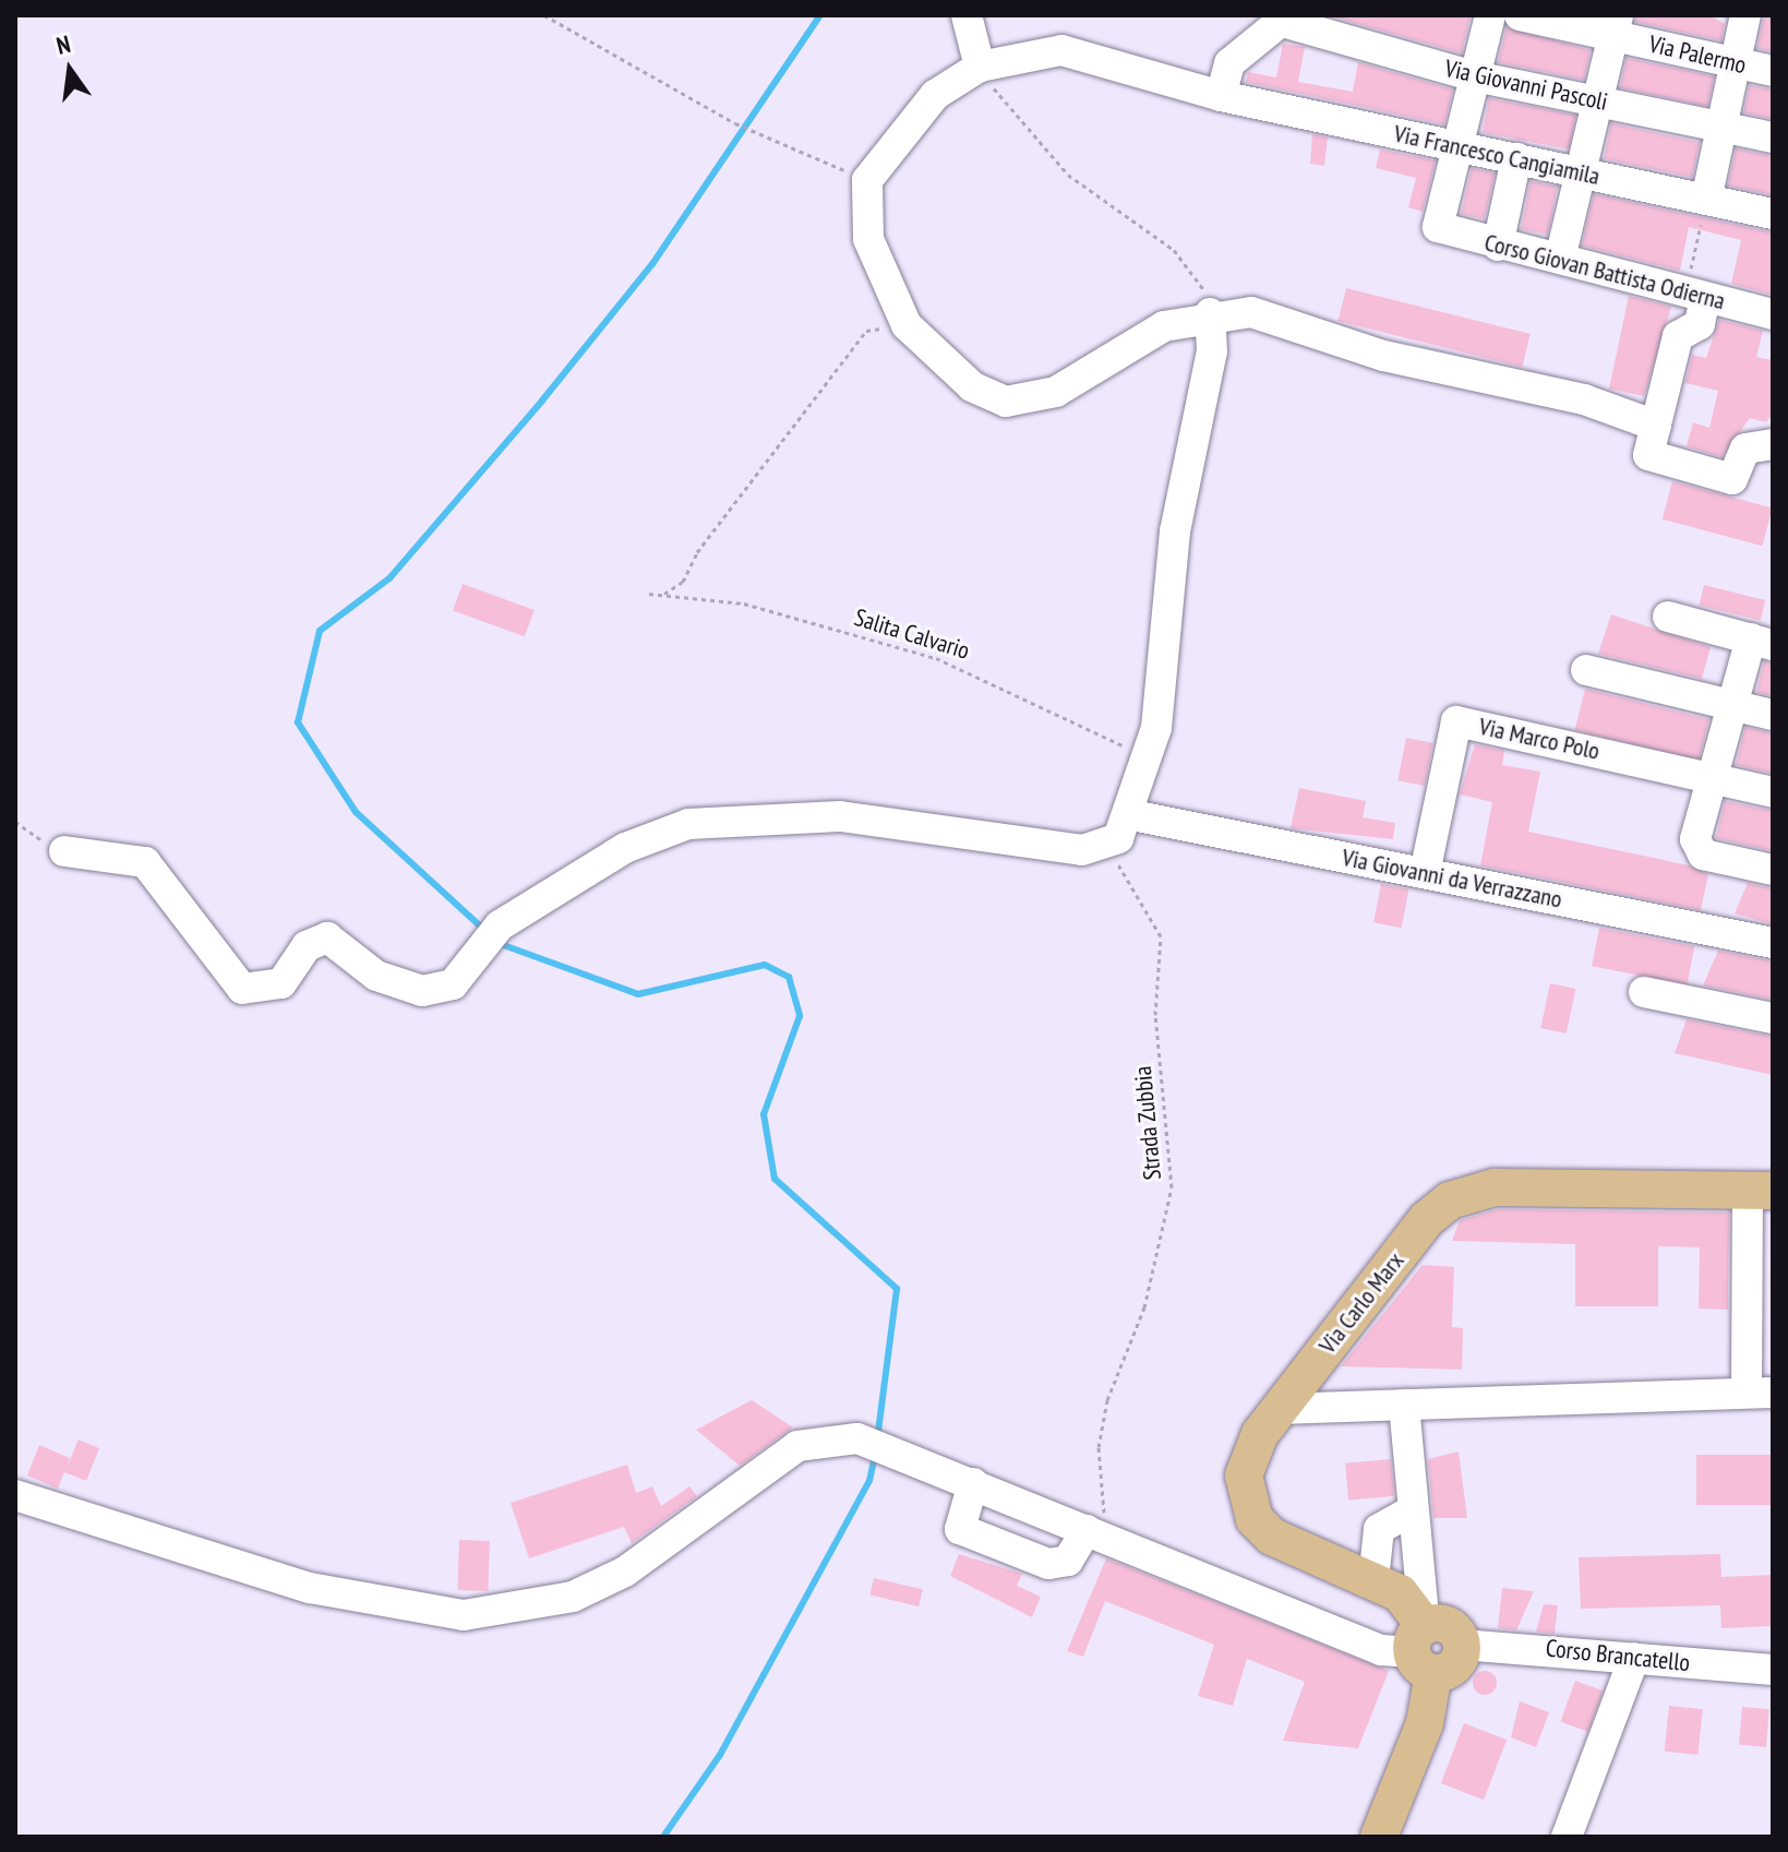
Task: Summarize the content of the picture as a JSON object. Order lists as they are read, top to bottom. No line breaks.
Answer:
{"streets":{"main road":["Via Carlo Marx"],"street":["Via Palermo","Via Giovanni Pascoli","Via Francesco Cangiamila","Corso Giovan Battista Odierna","Via Marco Polo","Via Giovanni da Verrazzano","Corso Brancatello"],"path":["Salita Calvario","Strada Zubbia"]},"crossings":[["Via Francesco Cangiamila","Corso Giovan Battista Odierna"],["Via Marco Polo","Via Giovanni da Verrazzano"],["Via Giovanni da Verrazzano","Strada Zubbia"]],"north":"top"}
